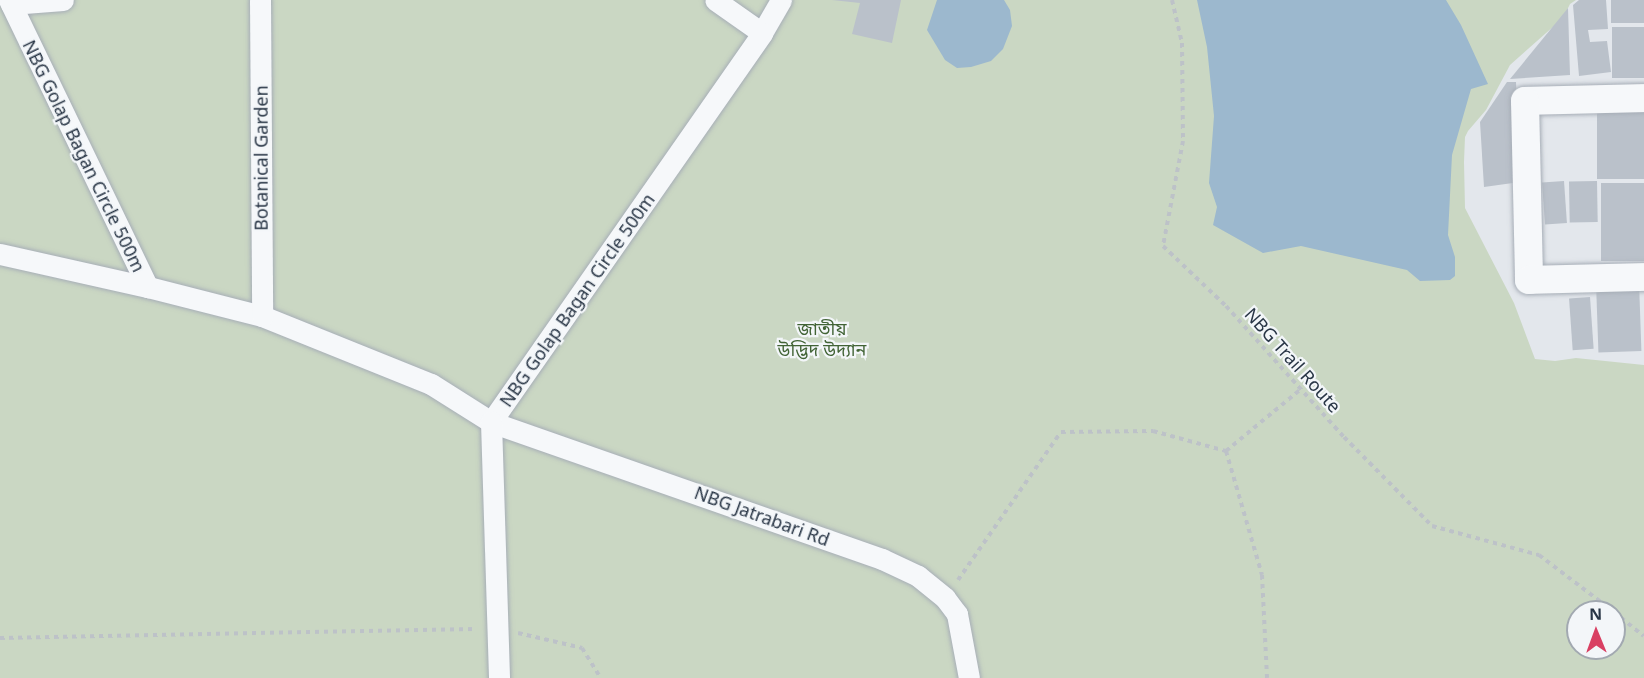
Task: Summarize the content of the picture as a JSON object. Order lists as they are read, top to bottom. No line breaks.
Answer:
{"streets":{"street":["NBG Golap Bagan Circle 500m","Botanical Garden","NBG Jatrabari Rd"],"path":["NBG Trail Route"]},"crossings":[["NBG Golap Bagan Circle 500m","Botanical Garden"],["NBG Golap Bagan Circle 500m","NBG Jatrabari Rd"]],"parks":["জাতীয় উদ্ভিদ উদ্যান"],"north":"top"}
